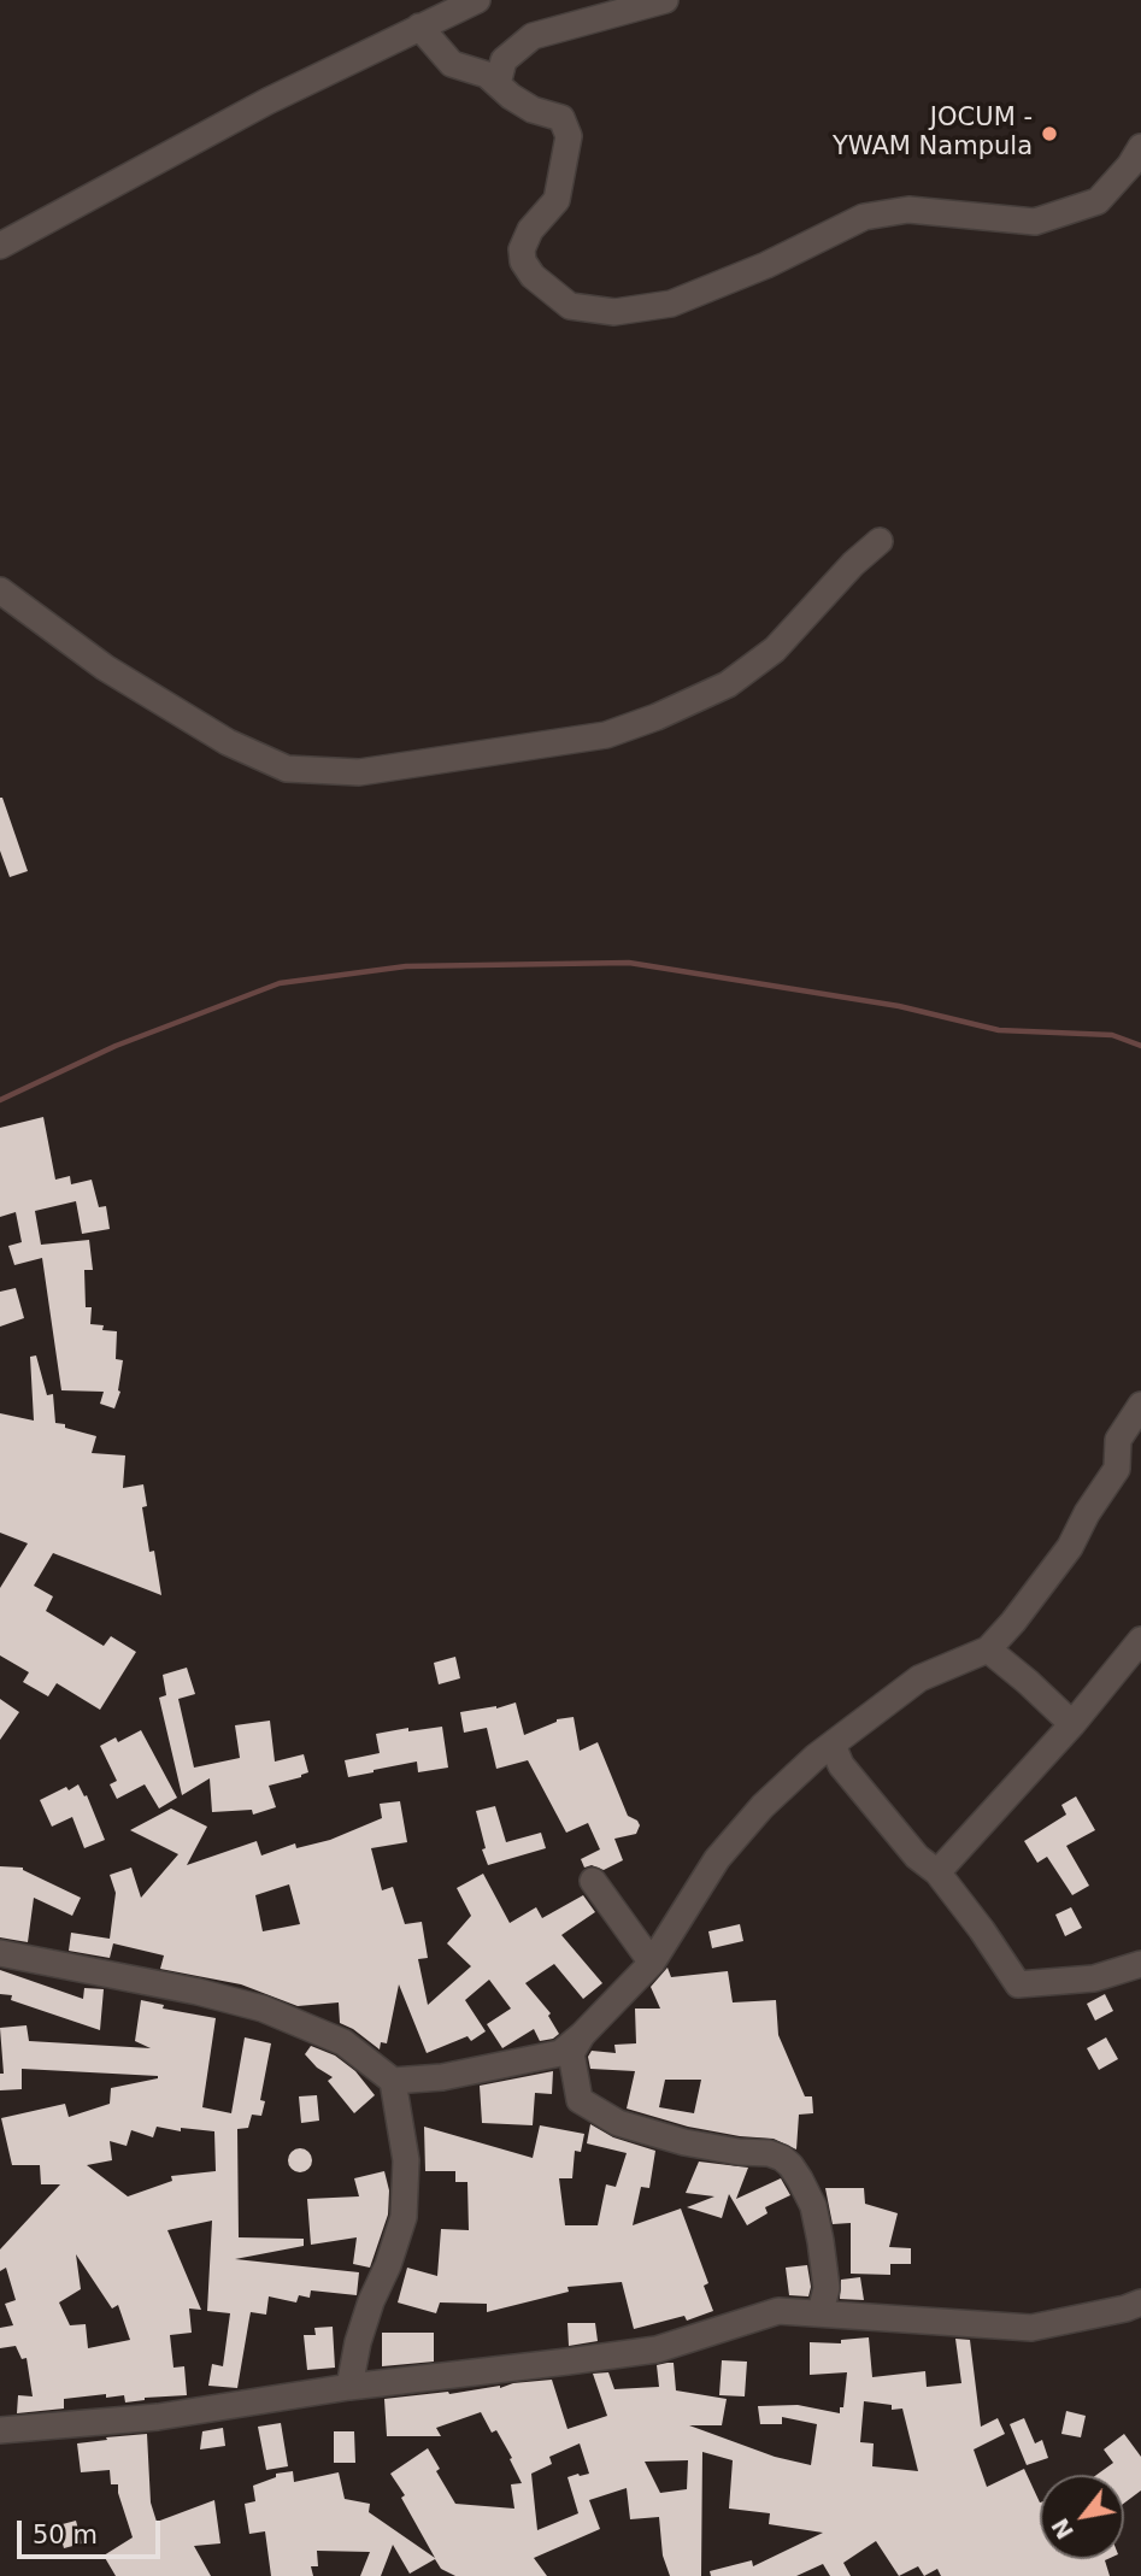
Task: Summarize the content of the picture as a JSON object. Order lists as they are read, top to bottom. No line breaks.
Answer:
{"places":["JOCUM - YWAM Nampula"],"scale_bar":"50 m","north":"bottom left"}
